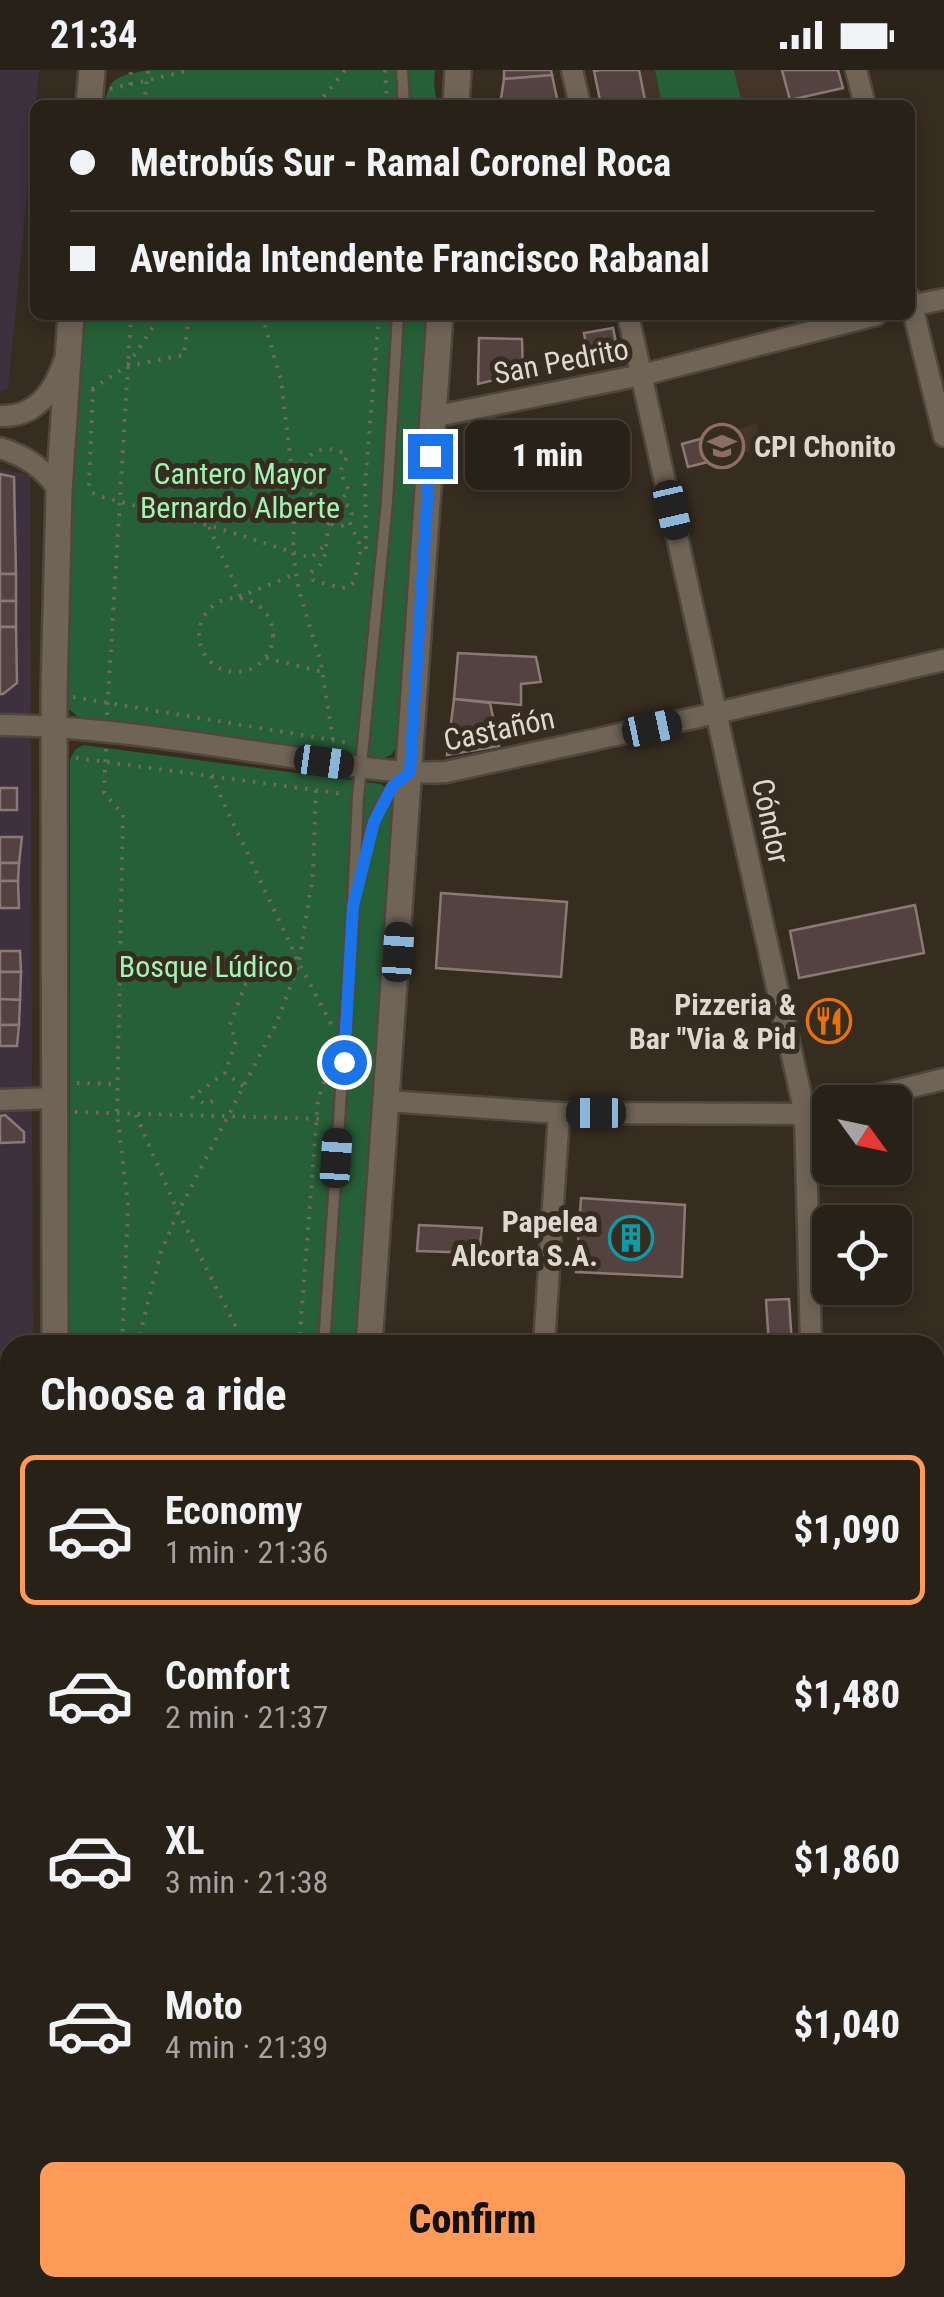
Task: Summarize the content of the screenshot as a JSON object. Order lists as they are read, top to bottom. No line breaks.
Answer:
{"streets":{"street":["San Pedrito","Castañón","Cóndor"]},"crossings":[["San Pedrito","Cóndor"],["Castañón","Cóndor"]],"parks":["Cantero Mayor Bernardo Alberte","Bosque Lúdico"],"places":{"school or university":["CPI Chonito"],"restaurant":["Pizzeria & Bar \"Via & Pid"],"building":["Papelea Alcorta S.A."]},"north":"bottom right","page":{"status":"21:34","banner":["Metrobús Sur - Ramal Coronel Roca","Avenida Intendente Francisco Rabanal"],"bubble":"1 min","heading":"Choose a ride","list":[{"name":"Economy","note":"1 min · 21:36","value":"$1,090"},{"name":"Comfort","note":"2 min · 21:37","value":"$1,480"},{"name":"XL","note":"3 min · 21:38","value":"$1,860"},{"name":"Moto","note":"4 min · 21:39","value":"$1,040"}],"buttons":"Confirm"}}
